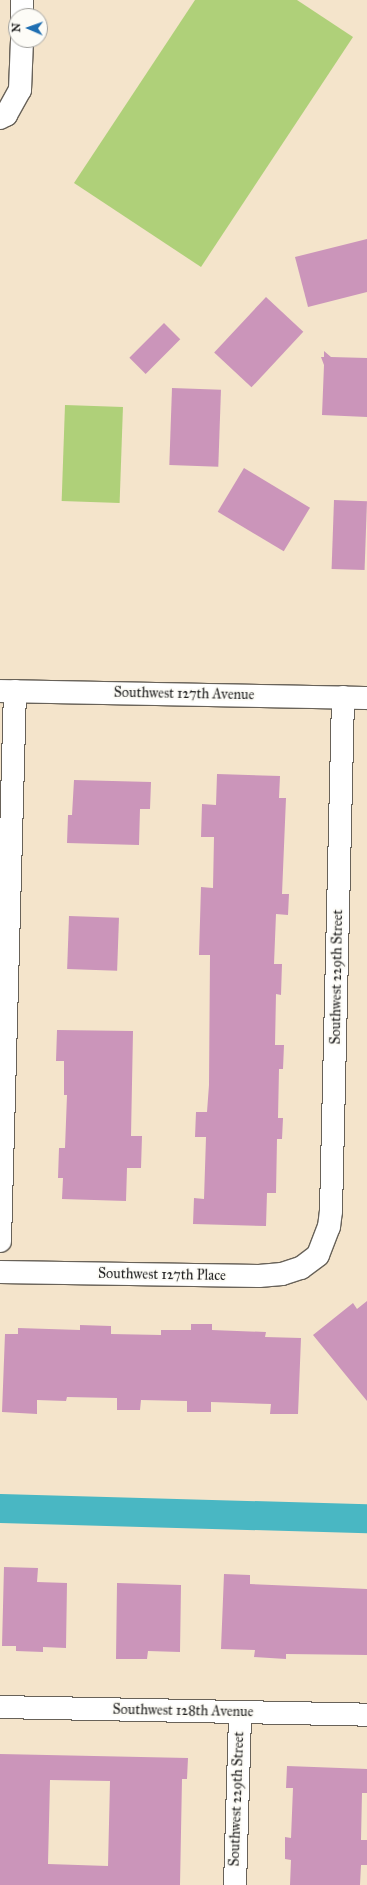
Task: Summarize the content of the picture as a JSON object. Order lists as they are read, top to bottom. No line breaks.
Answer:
{"streets":{"street":["Southwest 127th Avenue","Southwest 229th Street","Southwest 127th Place","Southwest 128th Avenue"]},"crossings":[["Southwest 127th Avenue","Southwest 229th Street"],["Southwest 229th Street","Southwest 127th Place"],["Southwest 229th Street","Southwest 128th Avenue"]],"north":"left"}
